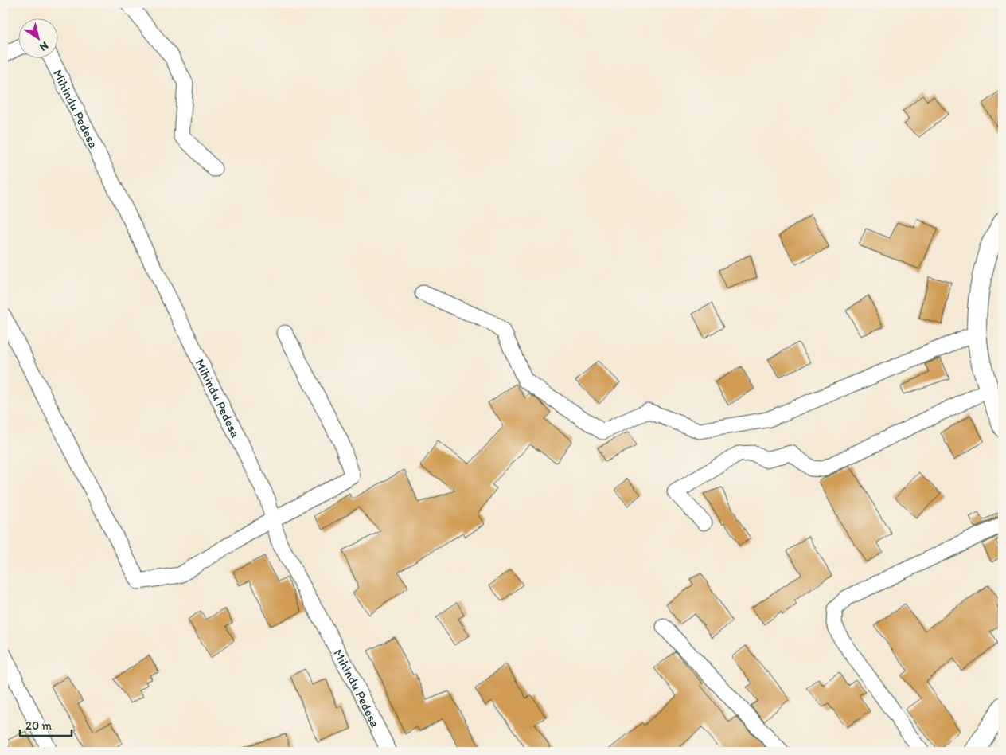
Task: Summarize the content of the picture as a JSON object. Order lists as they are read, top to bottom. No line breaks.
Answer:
{"streets":{"street":["Mihindu Pedesa"]},"scale_bar":"20 m","north":"bottom right"}
